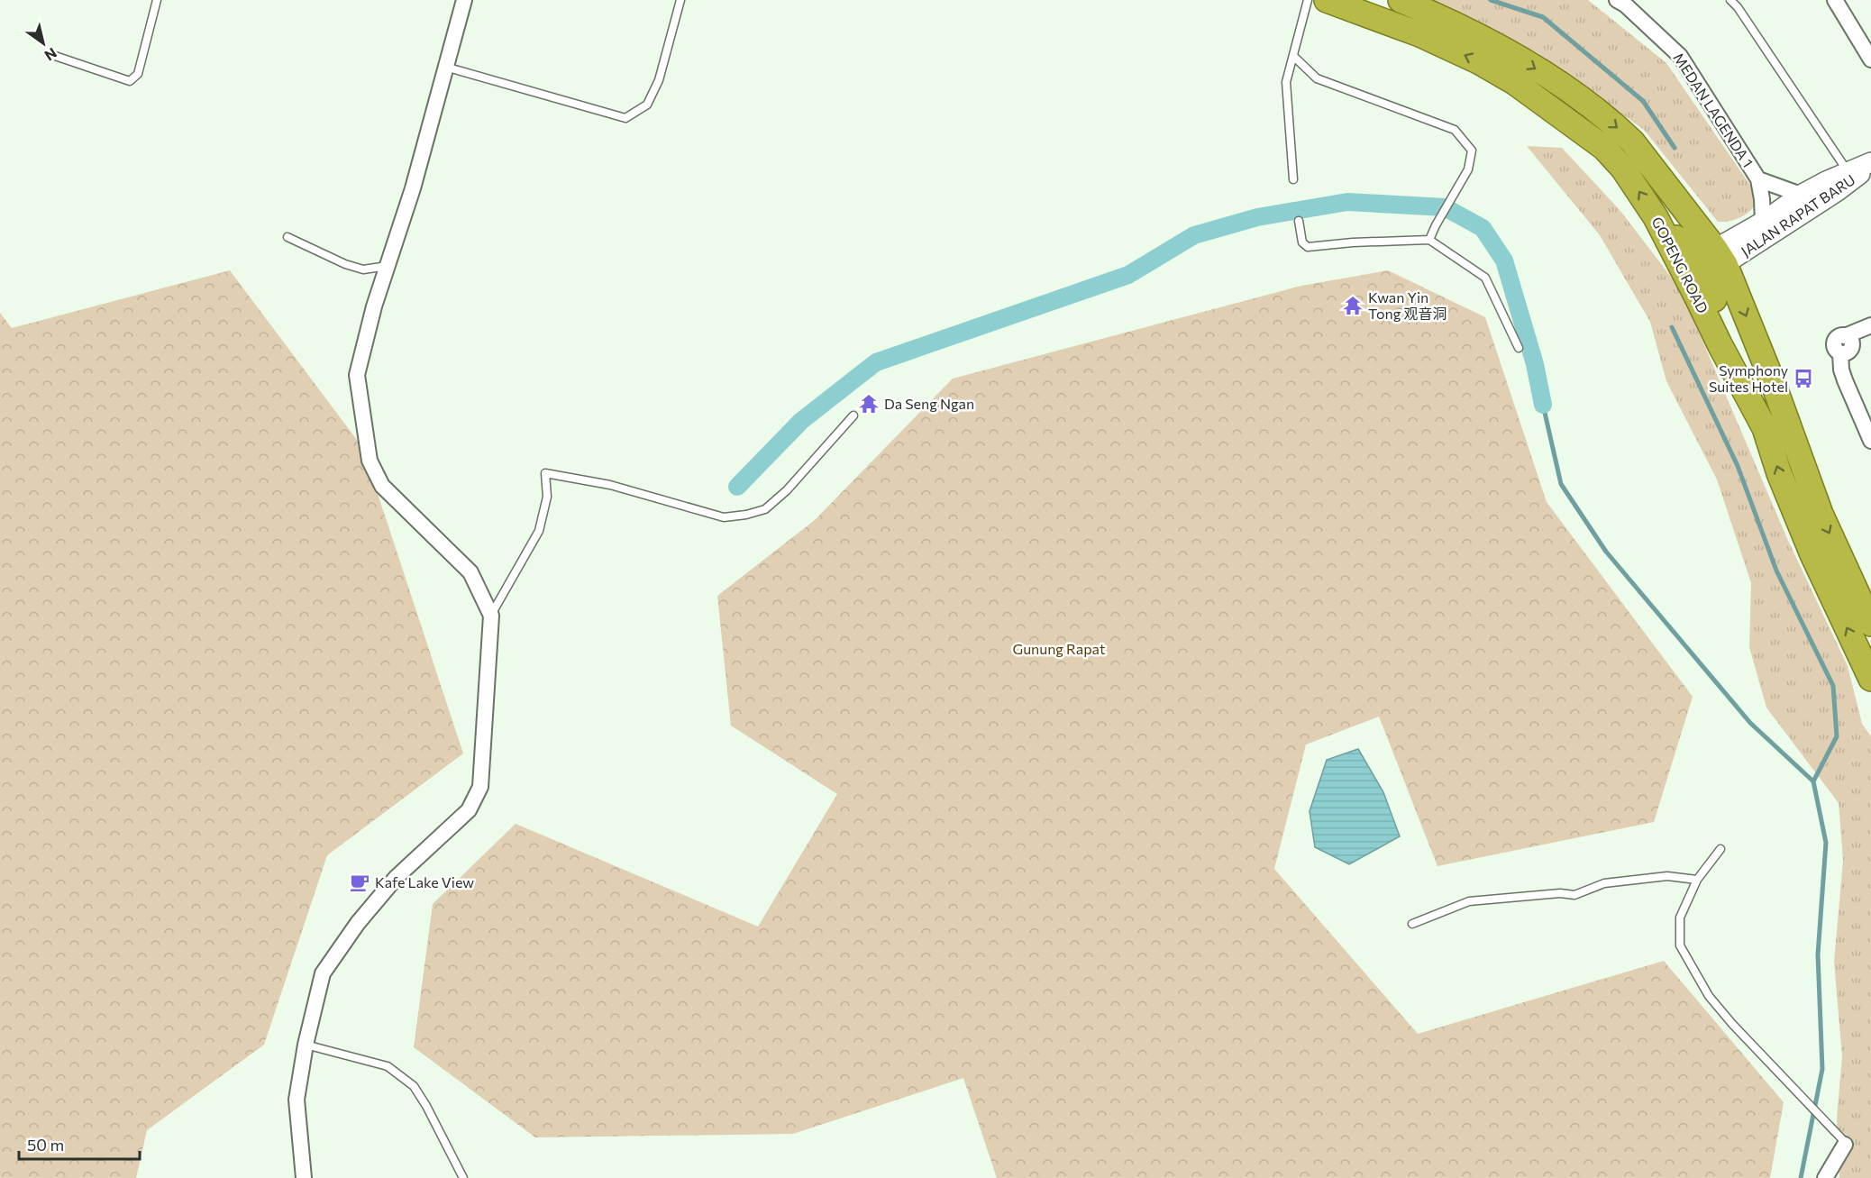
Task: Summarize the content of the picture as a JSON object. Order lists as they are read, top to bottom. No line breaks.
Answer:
{"streets":{"highway":["GOPENG ROAD"],"street":["MEDAN LAGENDA 1","JALAN RAPAT BARU"]},"crossings":[["JALAN RAPAT BARU","GOPENG ROAD"]],"parks":["Gunung Rapat"],"places":{"temple":["Kwan Yin Tong 观音洞","Da Seng Ngan"],"bus stop":["Symphony Suites Hotel"],"cafe":["Kafe Lake View"]},"scale_bar":"50 m","north":"bottom right"}
